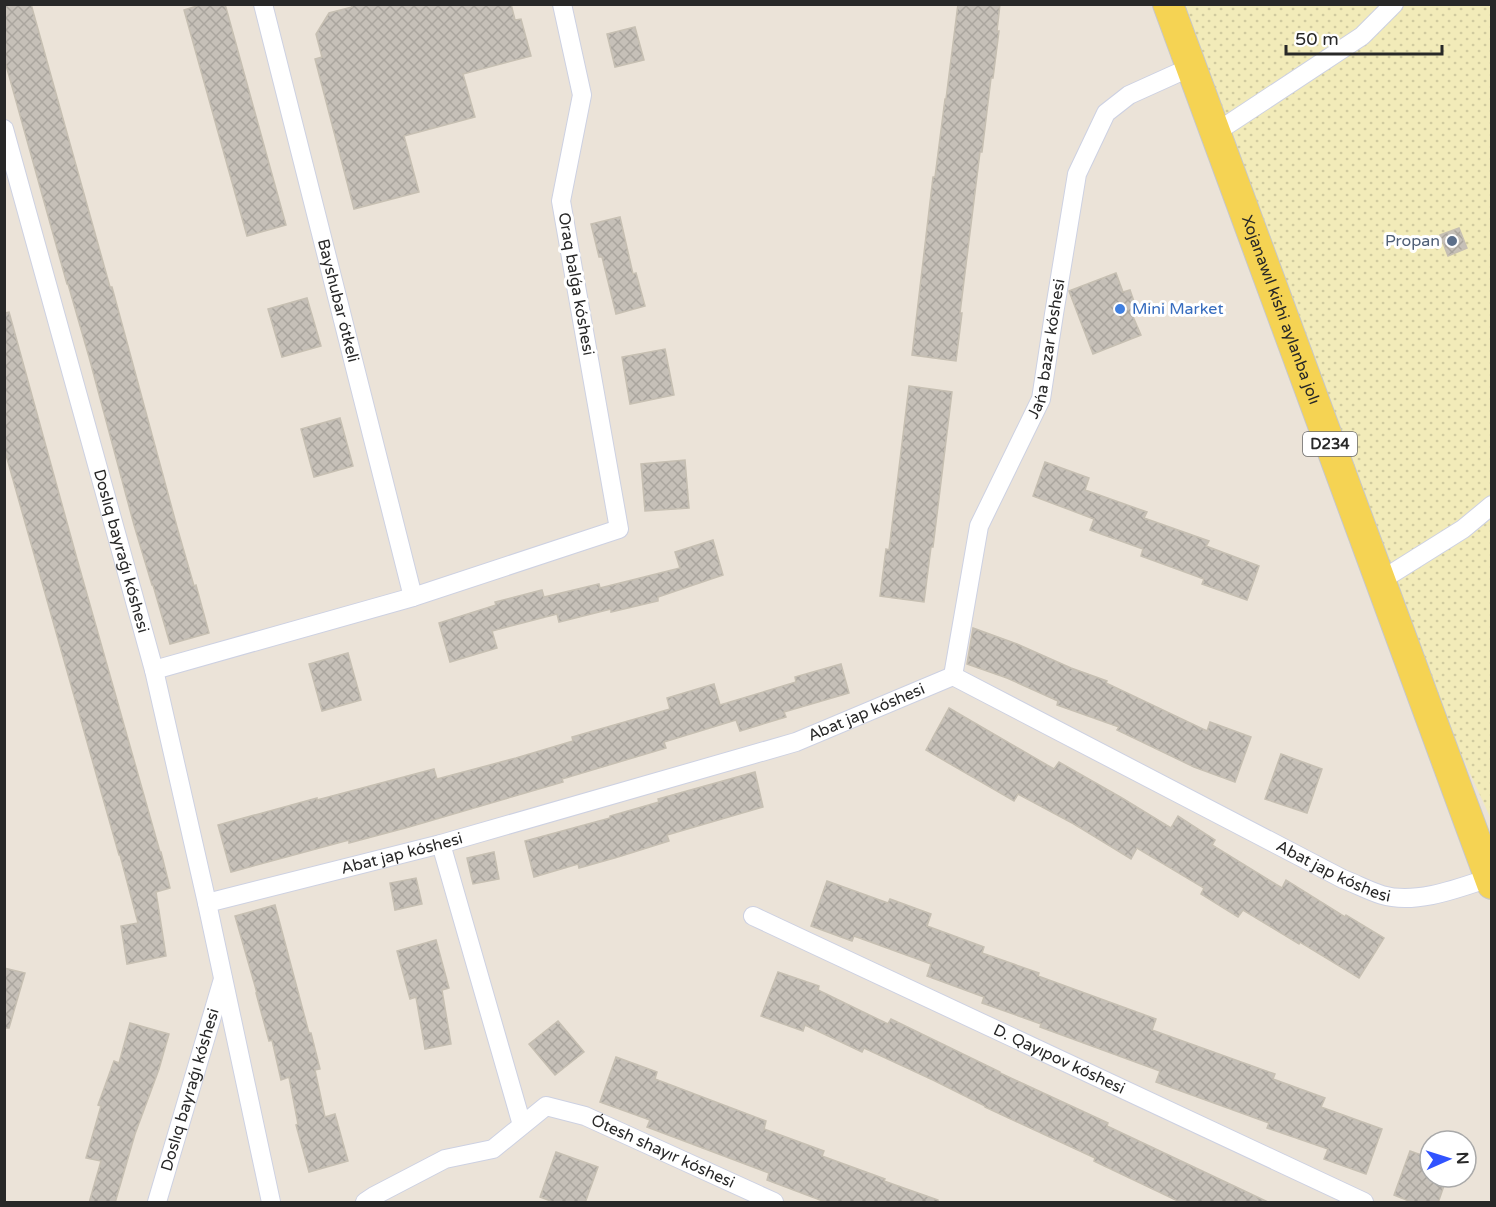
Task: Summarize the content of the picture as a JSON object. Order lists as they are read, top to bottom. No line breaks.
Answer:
{"streets":{"main road":["Xojanawıl kishi aylanba jolı","D234"],"street":["Oraq balǵa kóshesi","Bayshubar ótkeli","Jańa bazar kóshesi","Doslıq bayraǵı kóshesi","Abat jap kóshesi","D. Qayıpov kóshesi","Ótesh shayır kóshesi"]},"crossings":[["Oraq balǵa kóshesi","Bayshubar ótkeli"],["Xojanawıl kishi aylanba jolı","Jańa bazar kóshesi"],["Xojanawıl kishi aylanba jolı","Abat jap kóshesi"],["Jańa bazar kóshesi","Abat jap kóshesi"],["Doslıq bayraǵı kóshesi","Abat jap kóshesi"]],"places":["Propan","Mini Market"],"scale_bar":"50 m","north":"right"}
